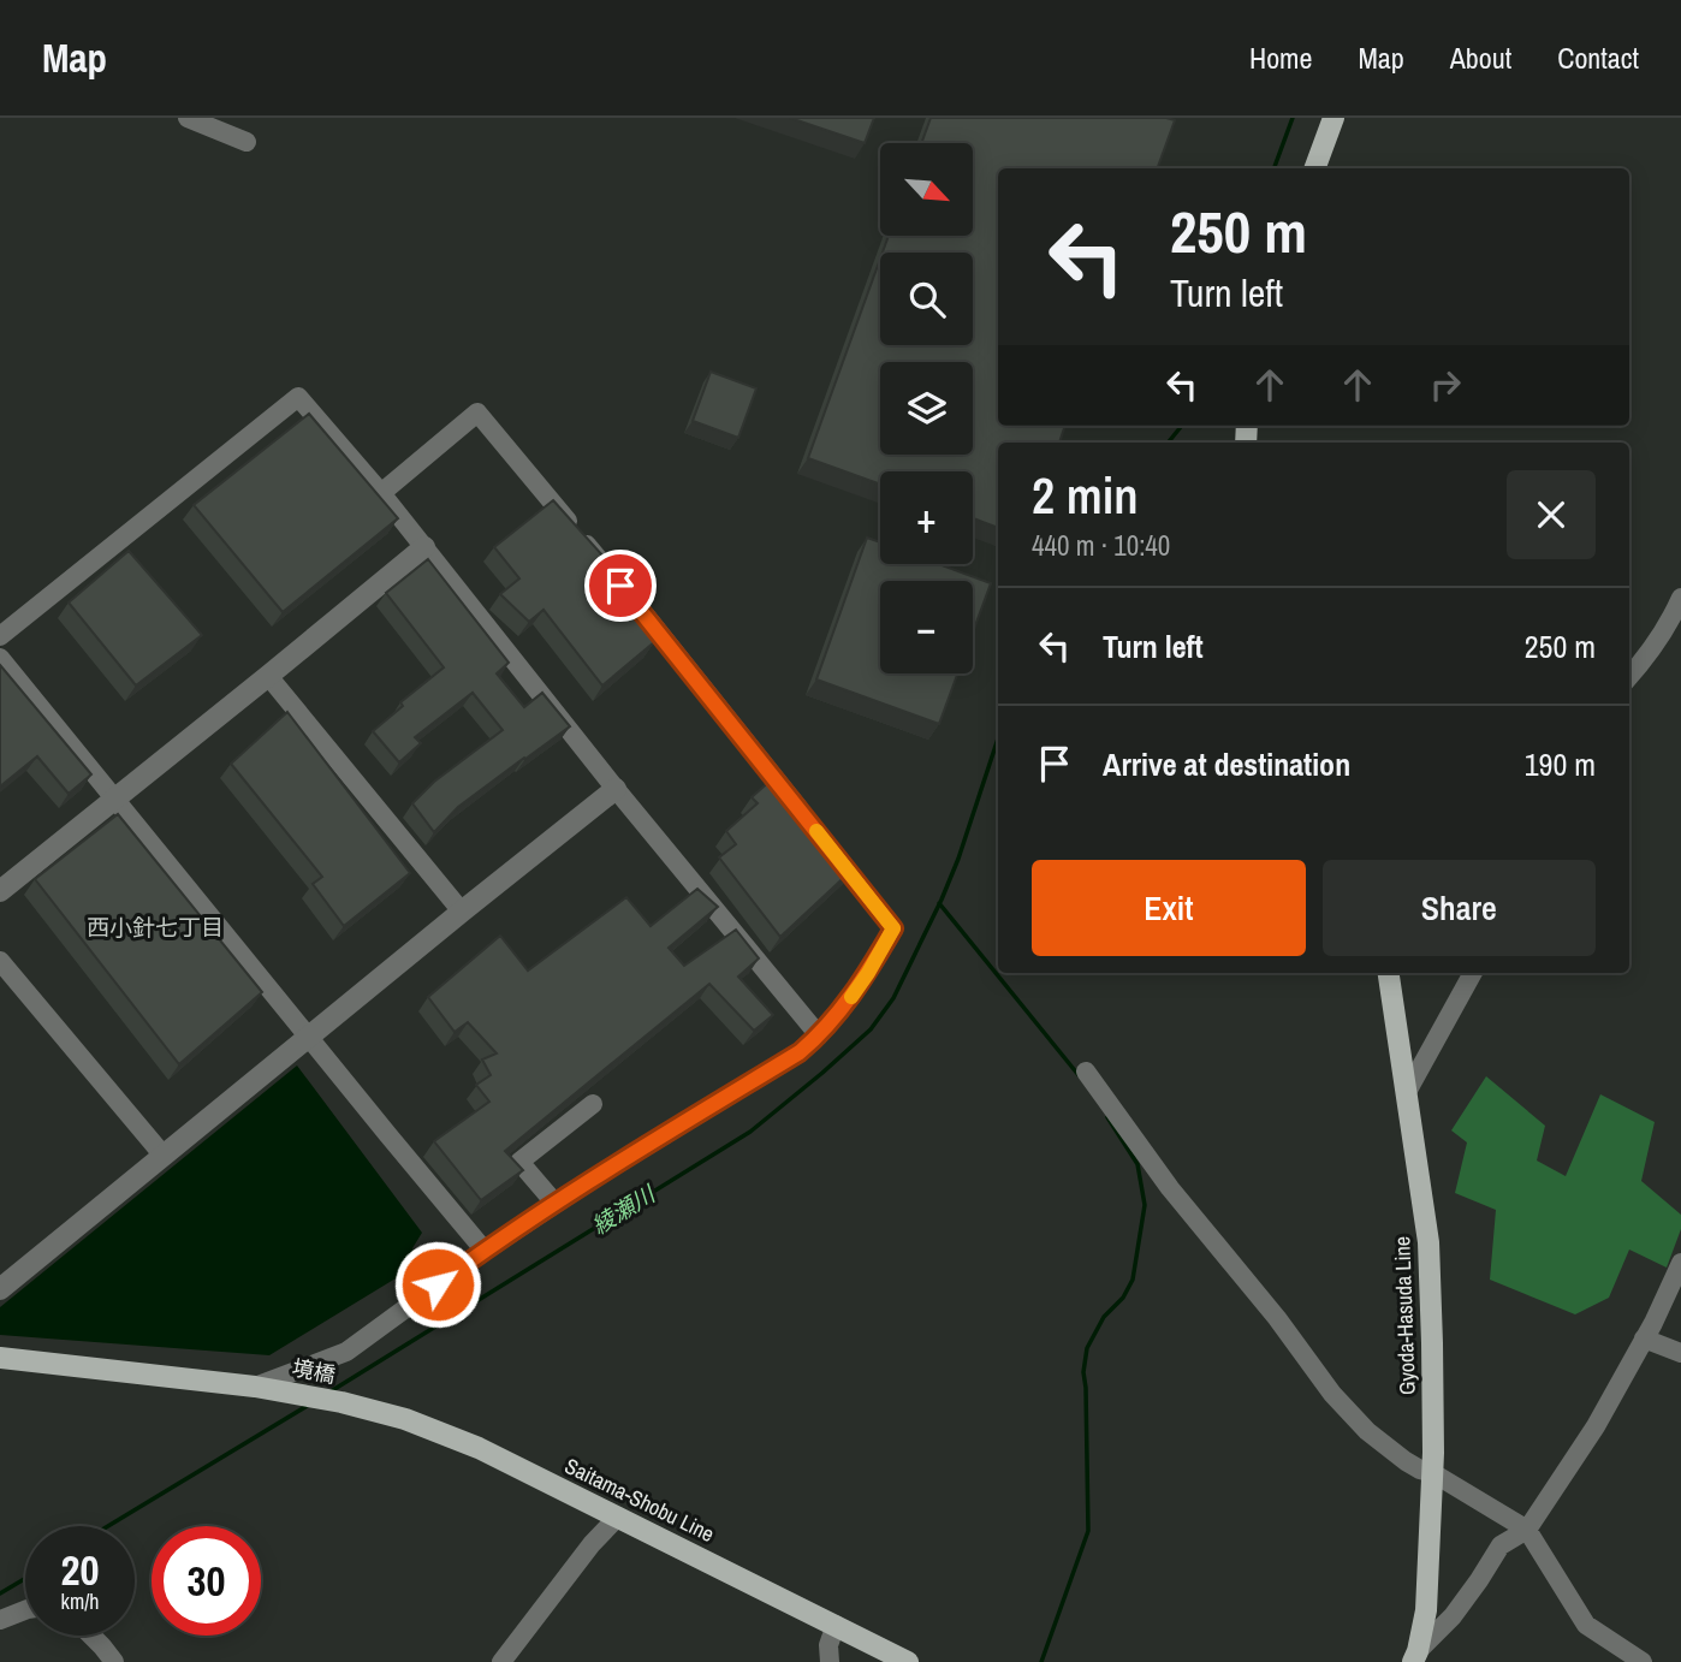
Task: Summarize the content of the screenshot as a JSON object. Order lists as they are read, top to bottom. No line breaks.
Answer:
{"streets":{"main road":["Gyoda-Hasuda Line","境橋","Saitama-Shobu Line"]},"crossings":[["境橋","Saitama-Shobu Line"]],"districts":["西小針七丁目"],"water":["綾瀬川"],"north":"bottom right","page":{"header":"Map","nav":["Home","Map","About","Contact"],"map_buttons":["+","−"],"turn":["250 m","Turn left"],"heading":["2 min","440 m · 10:40"],"list":[{"name":"Turn left","value":"250 m"},{"name":"Arrive at destination","value":"190 m"}],"buttons":["Exit","Share"],"speed":"20 km/h","limit":"30"}}
